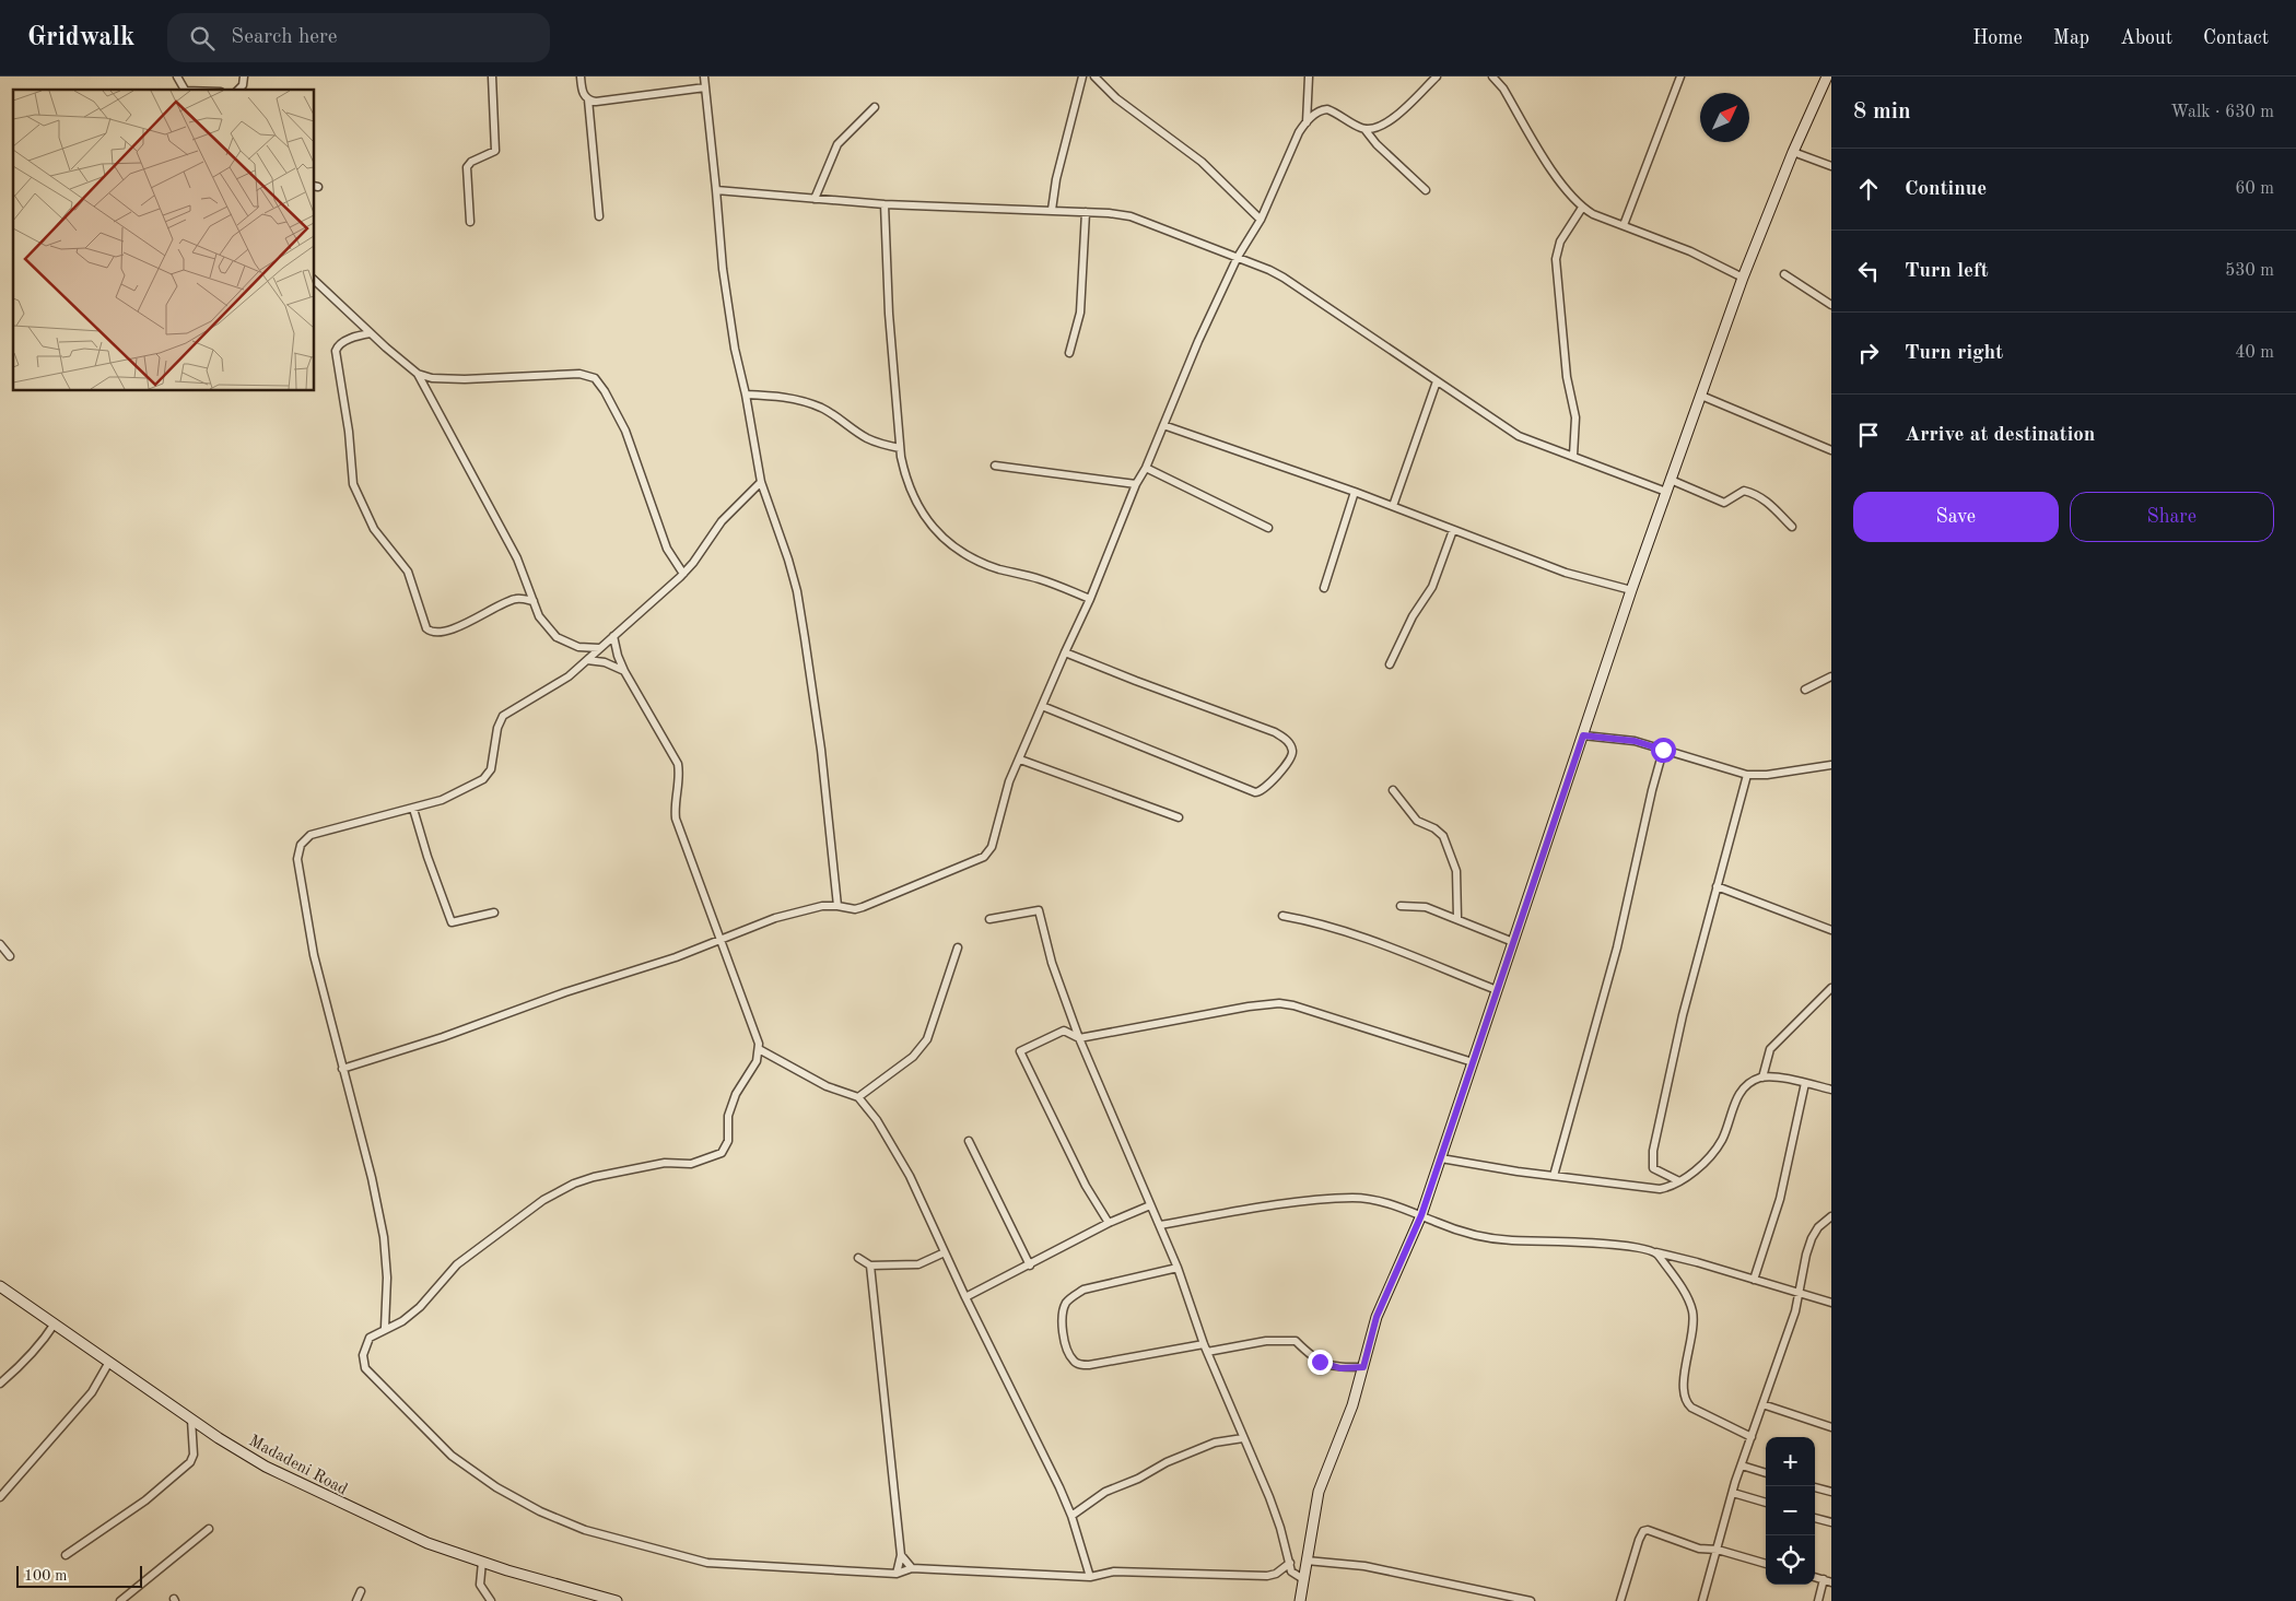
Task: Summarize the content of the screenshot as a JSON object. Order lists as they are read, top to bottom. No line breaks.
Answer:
{"streets":{"street":["Madadeni Road"]},"scale_bar":"100 m","north":"top right","page":{"header":"Gridwalk","search":"Search here","nav":["Home","Map","About","Contact"],"heading":["8 min","Walk · 630 m"],"list":[["Continue","60 m"],["Turn left","530 m"],["Turn right","40 m"],"Arrive at destination"],"buttons":["Save","Share"],"map_buttons":["+","−"],"scale":"100 m"}}
